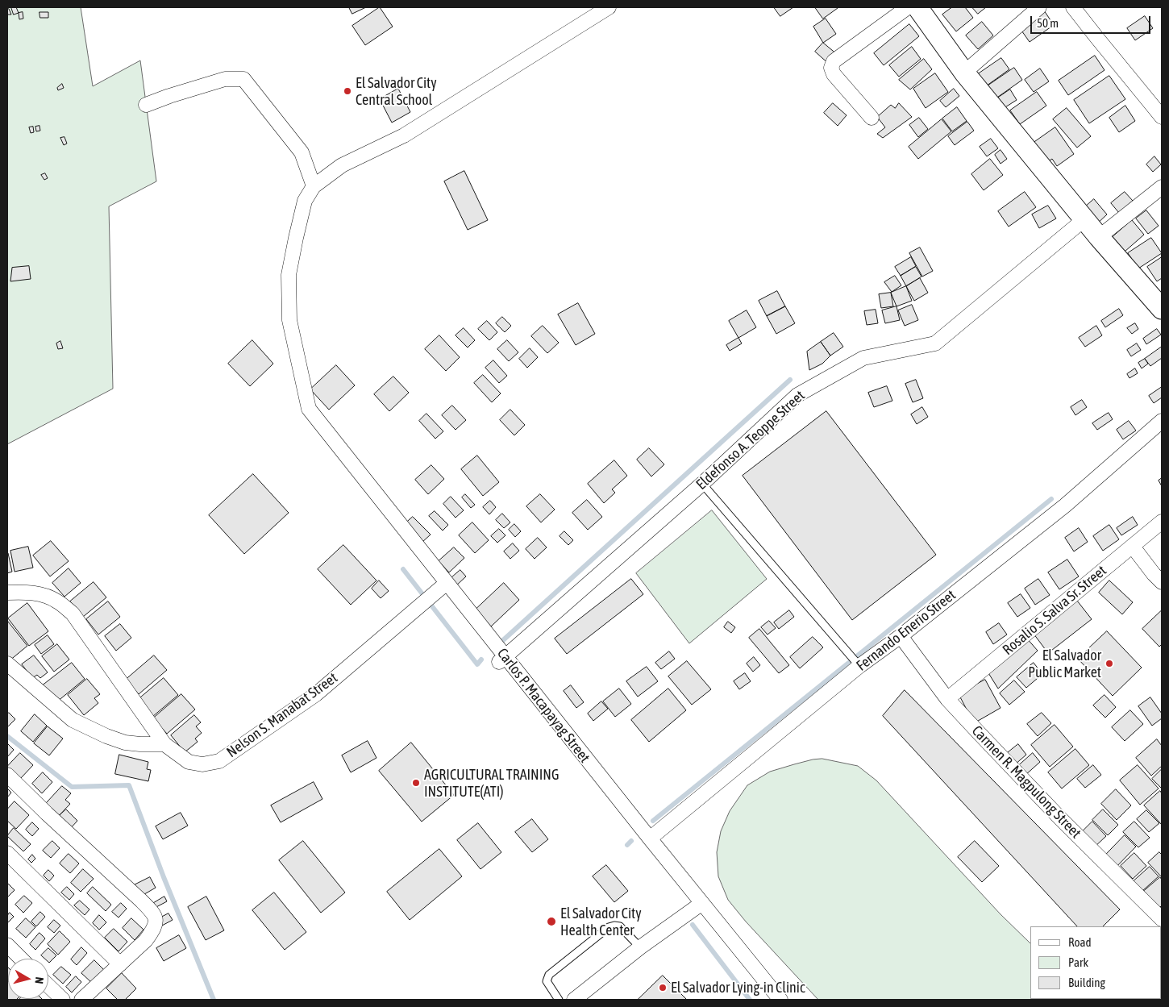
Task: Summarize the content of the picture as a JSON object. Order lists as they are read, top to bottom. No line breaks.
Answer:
{"streets":{"street":["Eldefonso A. Teoppe Street","Rosalio S. Salva Sr. Street","Fernando Enerio Street","Carlos P. Macapayag Street","Nelson S. Manabat Street","Carmen R. Magpulong Street"]},"crossings":[["Eldefonso A. Teoppe Street","Carlos P. Macapayag Street"],["Rosalio S. Salva Sr. Street","Carmen R. Magpulong Street"],["Fernando Enerio Street","Carlos P. Macapayag Street"],["Fernando Enerio Street","Carmen R. Magpulong Street"],["Carlos P. Macapayag Street","Nelson S. Manabat Street"]],"places":["El Salvador City Central School","El Salvador Public Market","AGRICULTURAL TRAINING INSTITUTE(ATI)","El Salvador City Health Center","El Salvador Lying-in Clinic"],"legend":["Road","Park","Building"],"scale_bar":"50 m","north":"right"}
